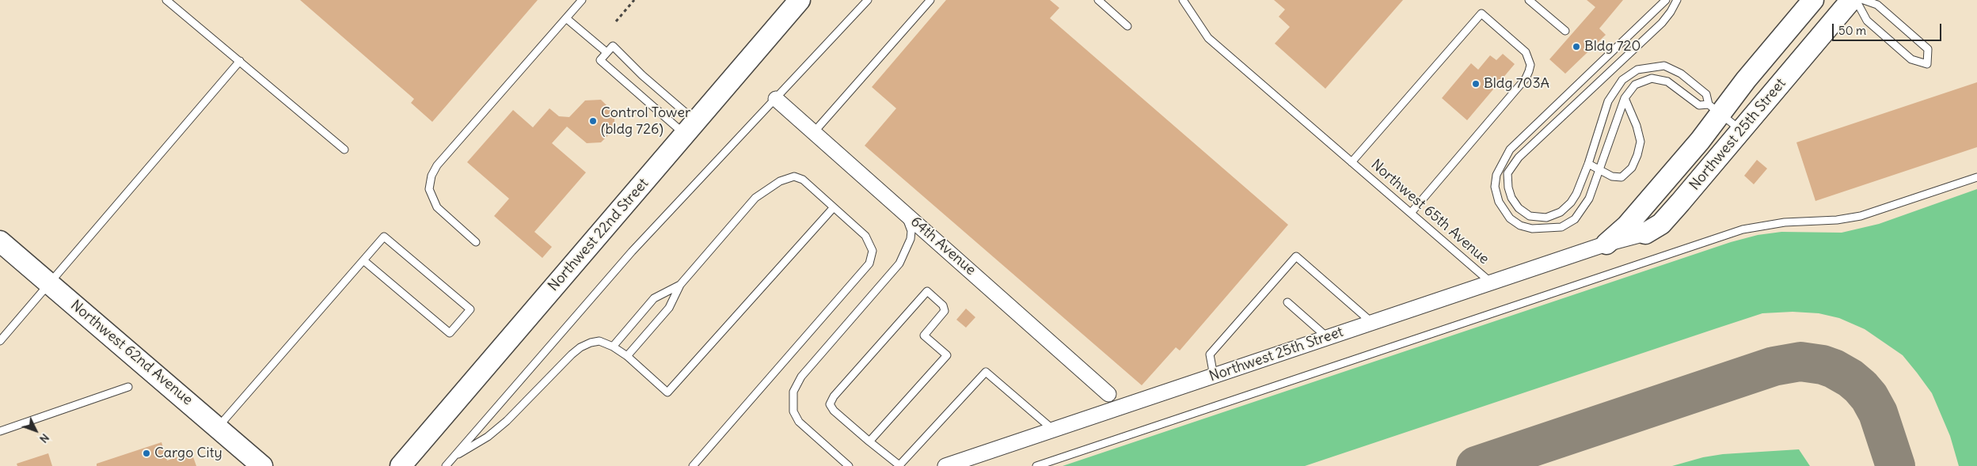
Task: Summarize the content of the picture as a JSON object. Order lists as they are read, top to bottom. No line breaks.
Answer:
{"streets":{"street":["Northwest 25th Street","Northwest 22nd Street","64th Avenue","Northwest 62nd Avenue"],"lane":["Northwest 65th Avenue"]},"crossings":[["Northwest 25th Street","Northwest 65th Avenue"]],"places":["Bldg 720","Bldg 703A","Control Tower (bldg 726)","Cargo City"],"scale_bar":"50 m","north":"bottom right"}
